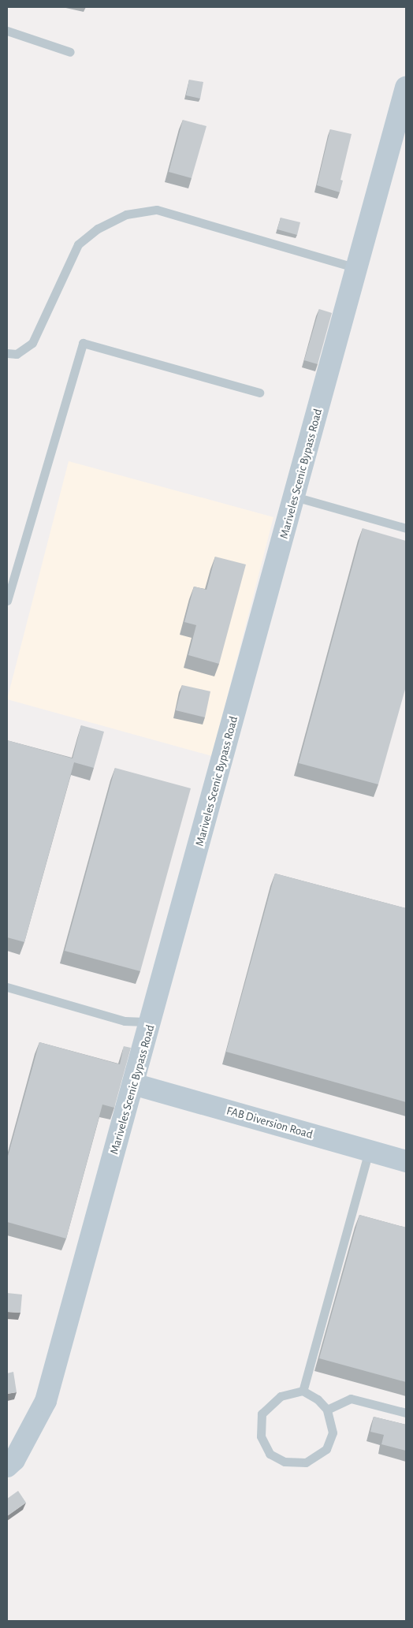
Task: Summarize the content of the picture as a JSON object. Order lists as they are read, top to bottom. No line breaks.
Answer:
{"streets":{"main road":["Mariveles Scenic Bypass Road","FAB Diversion Road"]},"crossings":[["Mariveles Scenic Bypass Road","FAB Diversion Road"]]}
